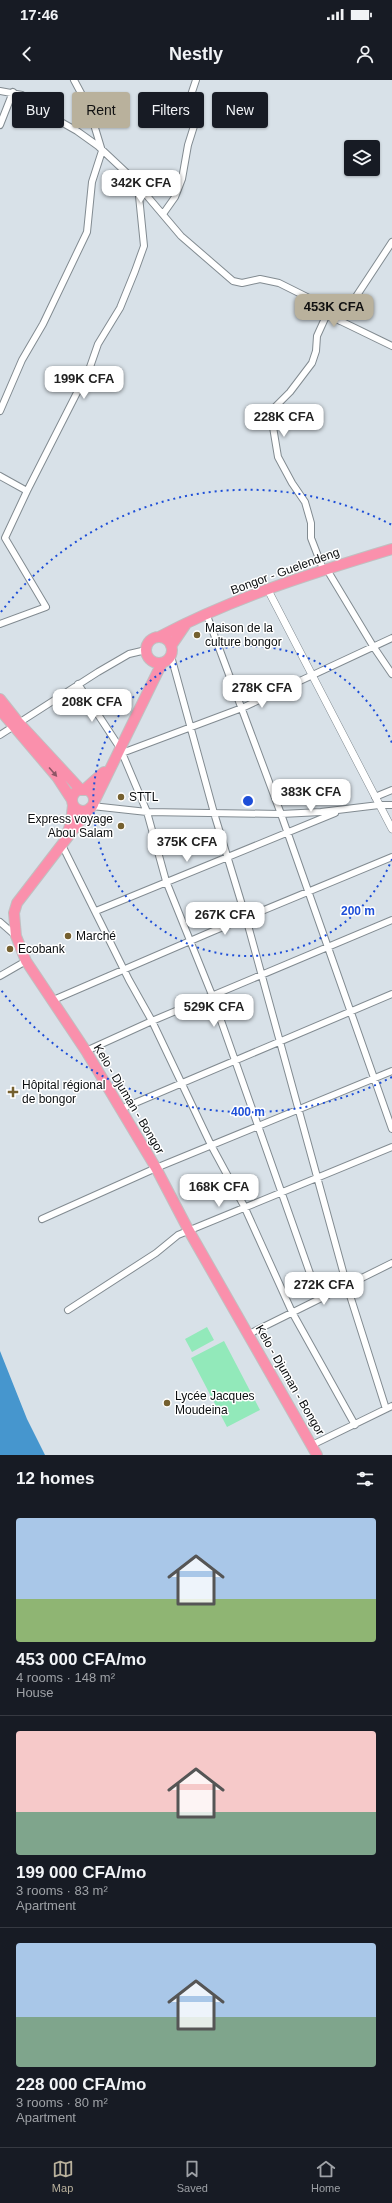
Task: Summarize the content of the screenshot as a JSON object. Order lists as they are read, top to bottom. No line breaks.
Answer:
{"streets":{"highway":["Bongor - Guelendeng","Kelo - Djuman - Bongor"]},"crossings":[["Bongor - Guelendeng","Kelo - Djuman - Bongor"]],"places":{"other":["Maison de la culture bongor","STTL","Express voyage Abou Salam","Marché","Ecobank","Lycée Jacques Moudeina"],"health":["Hôpital régional de bongor"]},"page":{"status":"17:46","header":"Nestly","chip":["Buy","Rent","Filters","New"],"price":["342K CFA","453K CFA","199K CFA","228K CFA","278K CFA","208K CFA","383K CFA","375K CFA","267K CFA","529K CFA","168K CFA","272K CFA"],"heading":"12 homes","list":[{"name":"453 000 CFA/mo","note":"4 rooms · 148 m² · House"},{"name":"199 000 CFA/mo","note":"3 rooms · 83 m² · Apartment"},{"name":"228 000 CFA/mo","note":"3 rooms · 80 m² · Apartment"}],"tabs":["Map","Saved","Home"]},"rings":["200 m","400 m"]}
